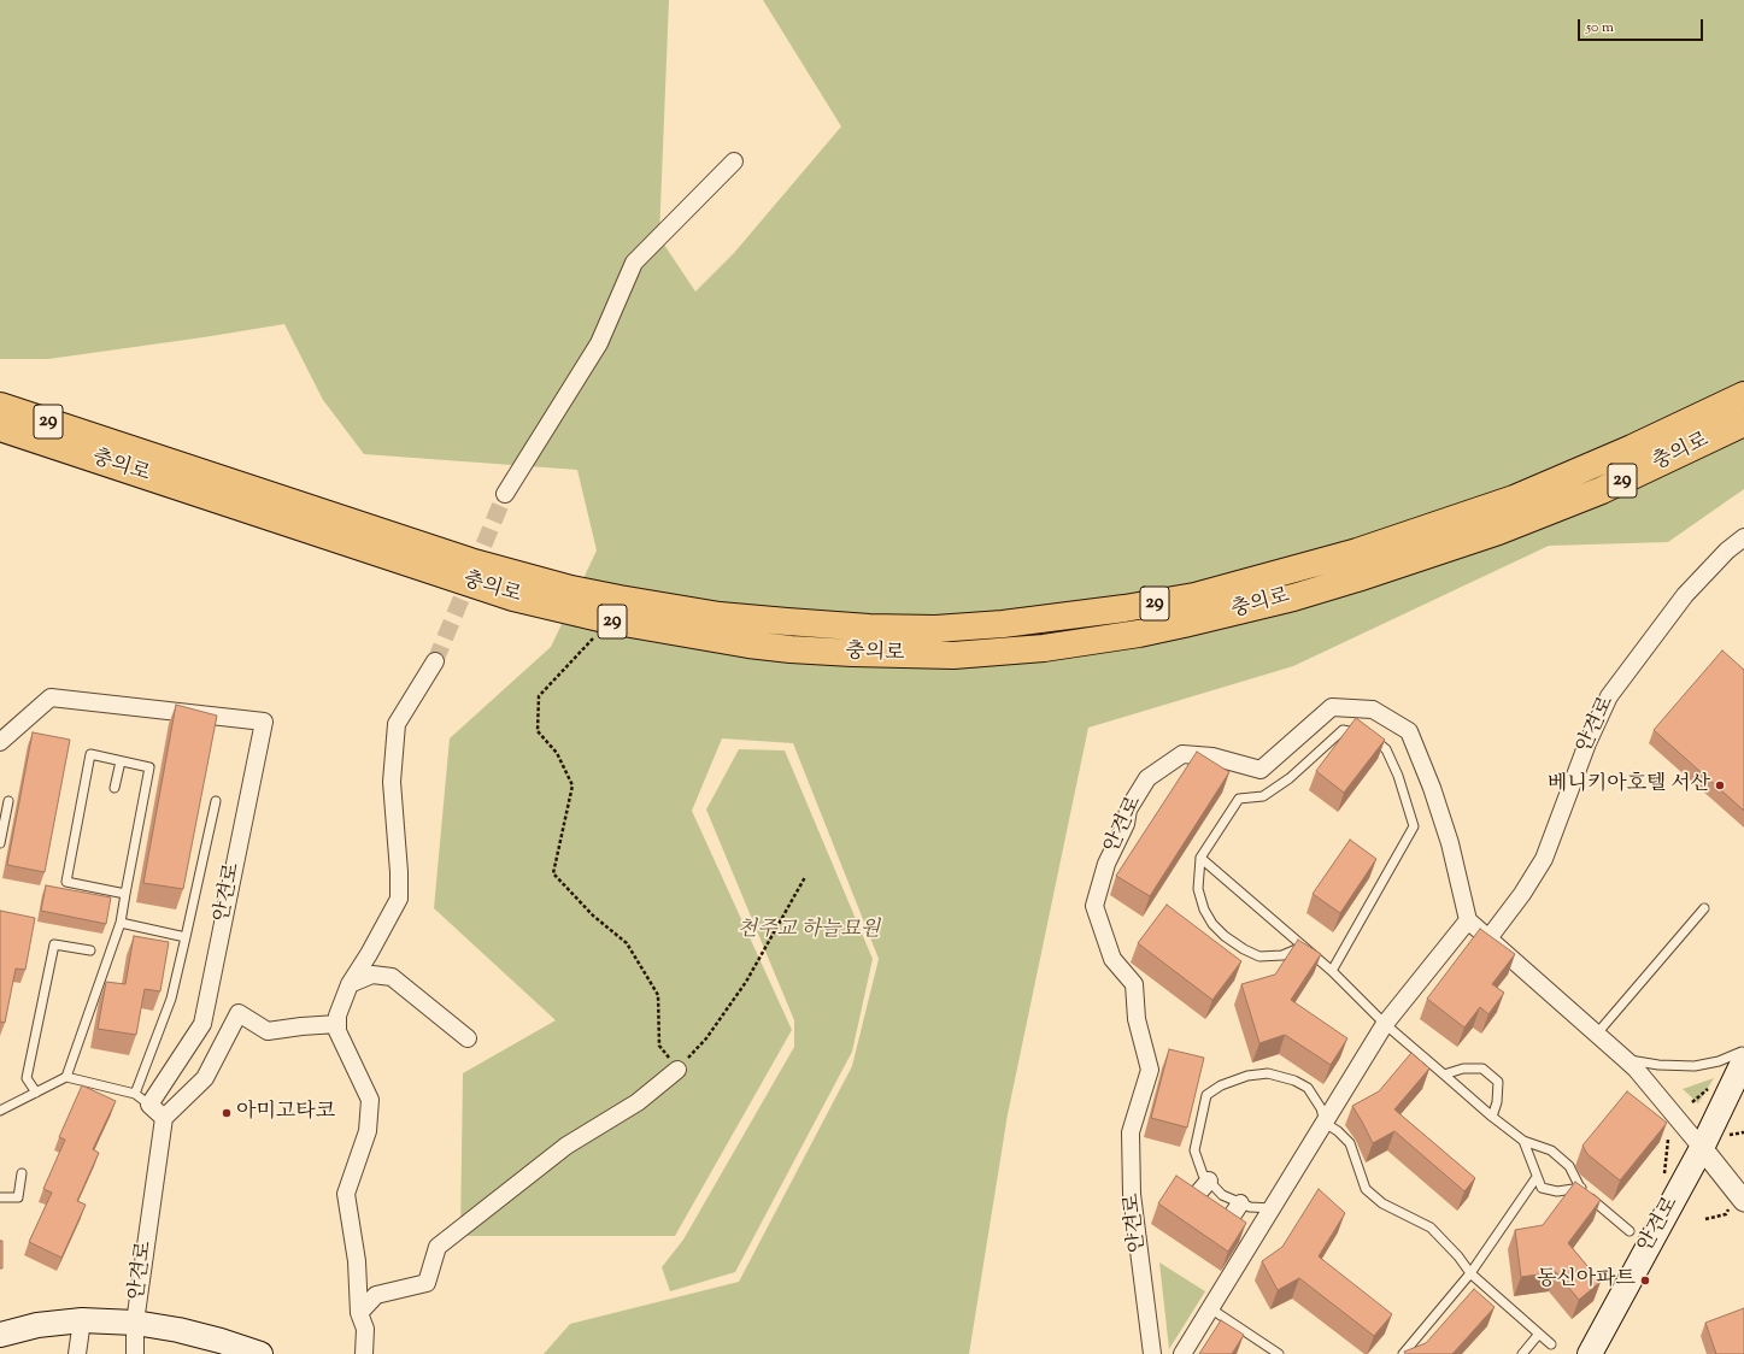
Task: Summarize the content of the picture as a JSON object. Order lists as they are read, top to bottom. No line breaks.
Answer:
{"streets":{"highway":["29","충의로"],"main road":["안견로"]},"parks":["천주교 하늘묘원"],"places":["베니키아호텔 서산","아미고타코","동신아파트"],"scale_bar":"50 m"}
